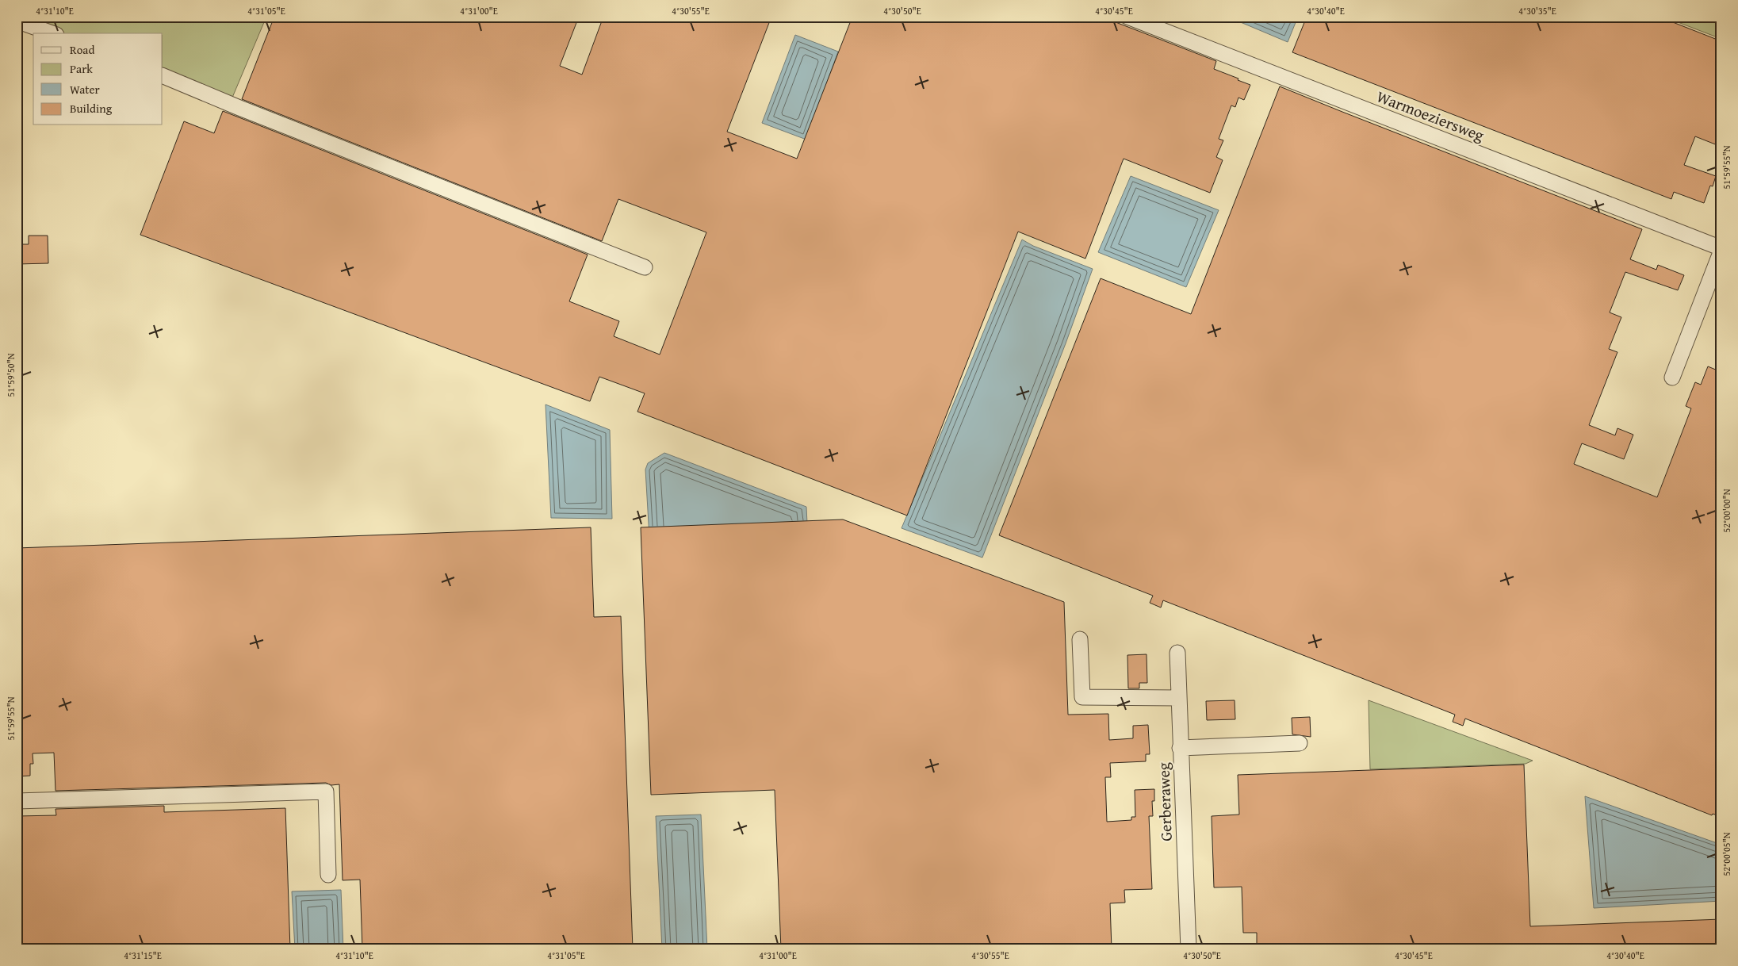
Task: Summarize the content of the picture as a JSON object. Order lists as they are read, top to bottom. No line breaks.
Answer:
{"streets":{"street":["Warmoeziersweg","Gerberaweg"]},"legend":["Road","Park","Water","Building"],"coordinates":["4°31'10\"E","4°31'05\"E","4°31'00\"E","4°30'55\"E","4°30'50\"E","4°30'45\"E","4°30'40\"E","4°30'35\"E","51°59'55\"N","51°59'50\"N","52°00'00\"N","52°00'05\"N","4°31'15\"E"]}
